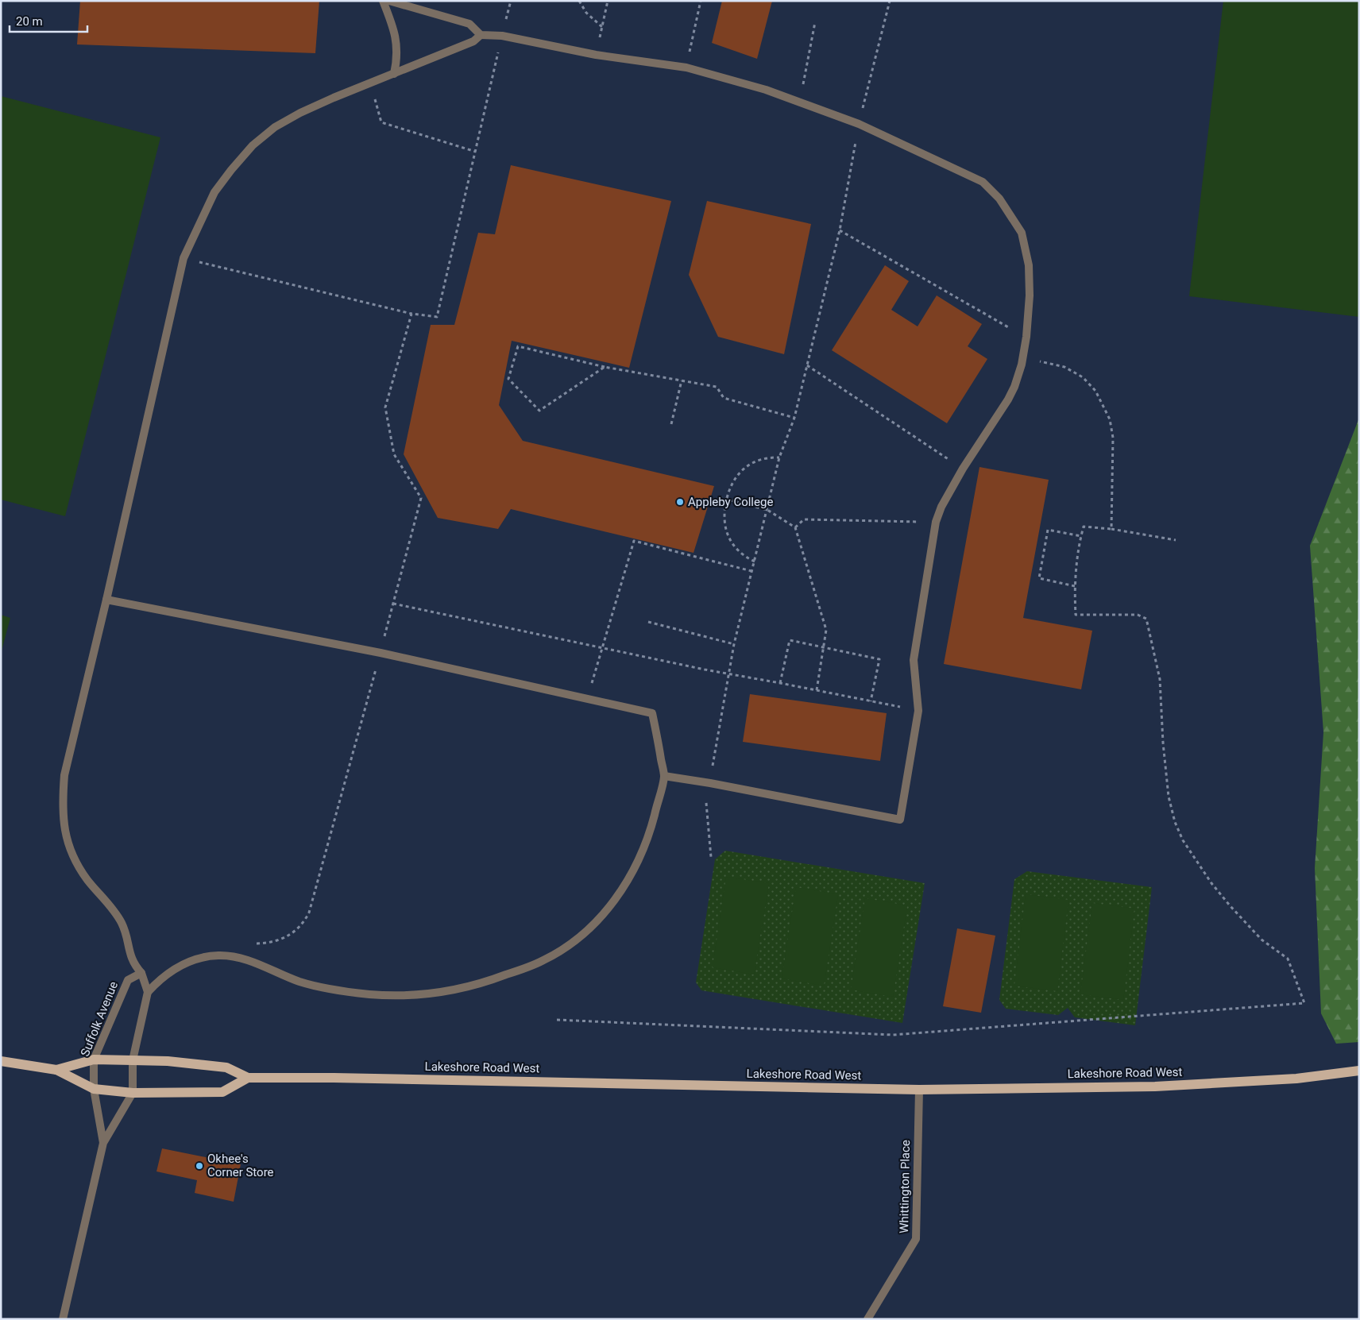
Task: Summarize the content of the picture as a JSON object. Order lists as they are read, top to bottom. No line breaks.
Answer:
{"streets":{"main road":["Lakeshore Road West"],"street":["Suffolk Avenue","Whittington Place"]},"crossings":[["Suffolk Avenue","Lakeshore Road West"],["Lakeshore Road West","Whittington Place"]],"places":["Appleby College","Okhee's Corner Store"],"scale_bar":"20 m"}
